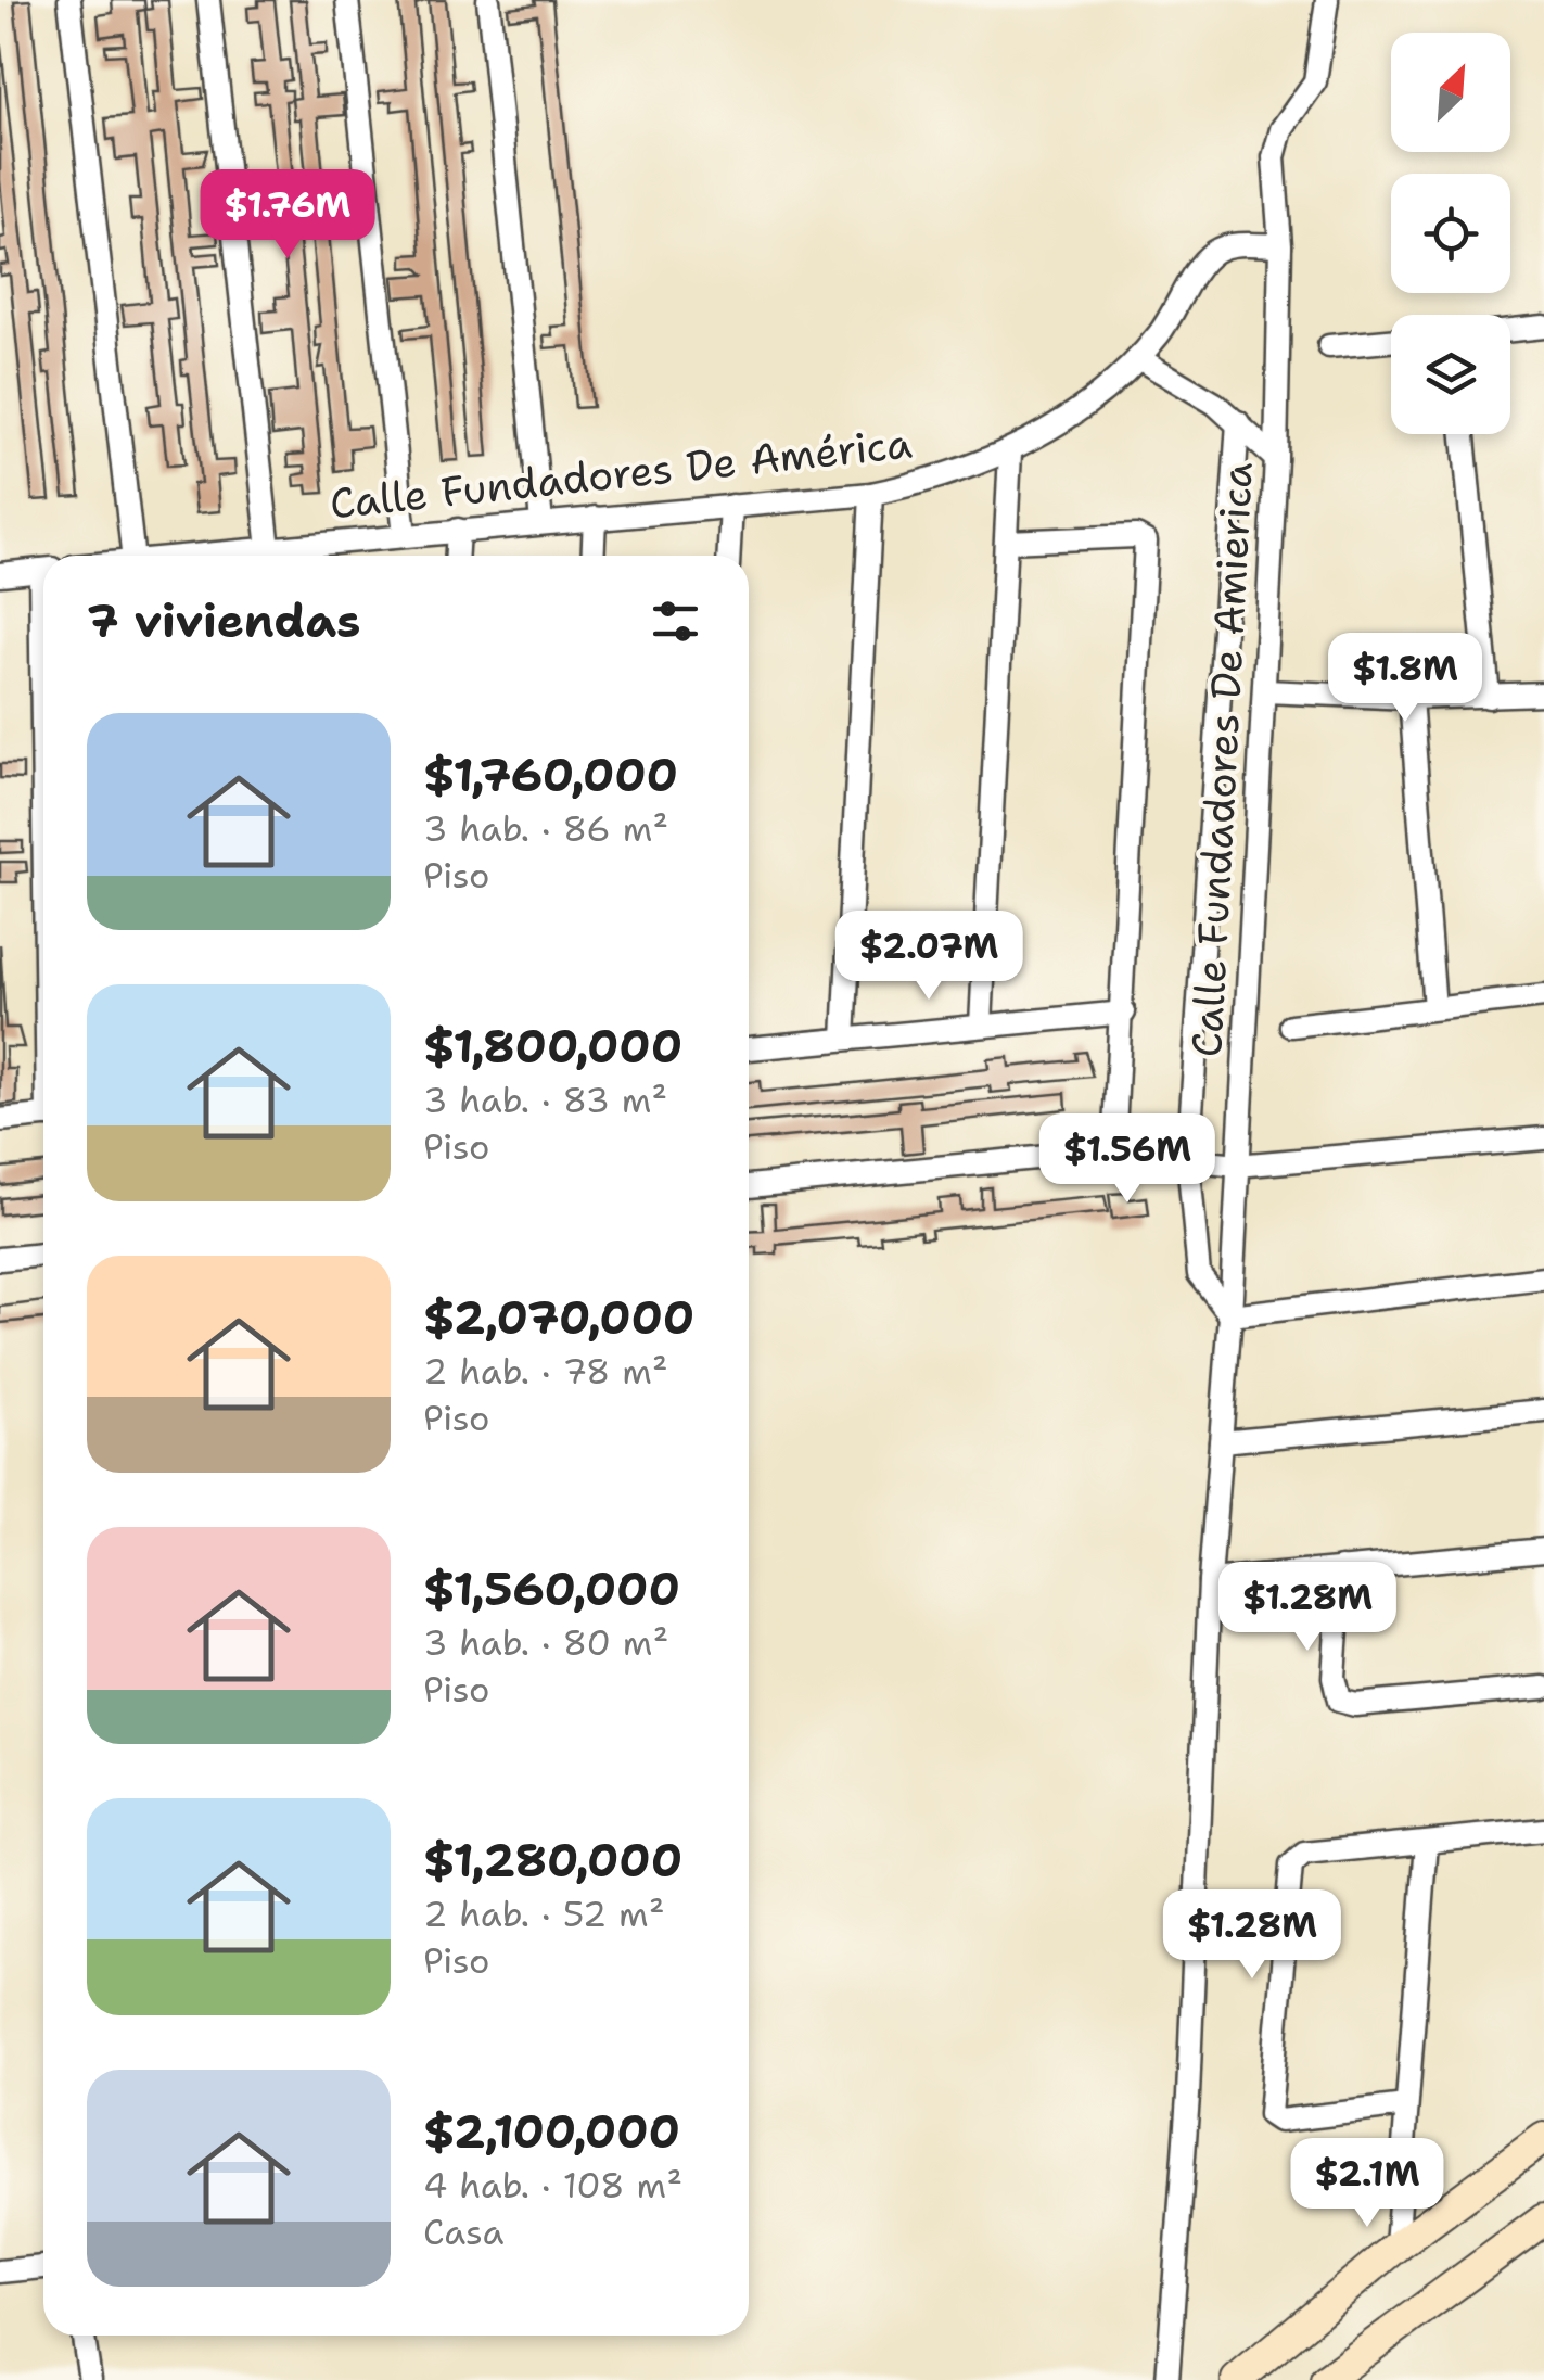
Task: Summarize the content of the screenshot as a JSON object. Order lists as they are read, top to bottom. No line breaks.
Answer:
{"streets":{"street":["Calle Fundadores De América","Calle Fundadores De Amierica"]},"crossings":[["Calle Fundadores De América","Calle Fundadores De Amierica"]],"north":"top right","page":{"price":["$1.76M","$1.8M","$2.07M","$1.56M","$1.28M","$1.28M","$2.1M"],"heading":"7 viviendas","list":[{"name":"$1,760,000","note":"3 hab. · 86 m² · Piso"},{"name":"$1,800,000","note":"3 hab. · 83 m² · Piso"},{"name":"$2,070,000","note":"2 hab. · 78 m² · Piso"},{"name":"$1,560,000","note":"3 hab. · 80 m² · Piso"},{"name":"$1,280,000","note":"2 hab. · 52 m² · Piso"},{"name":"$2,100,000","note":"4 hab. · 108 m² · Casa"}]}}
